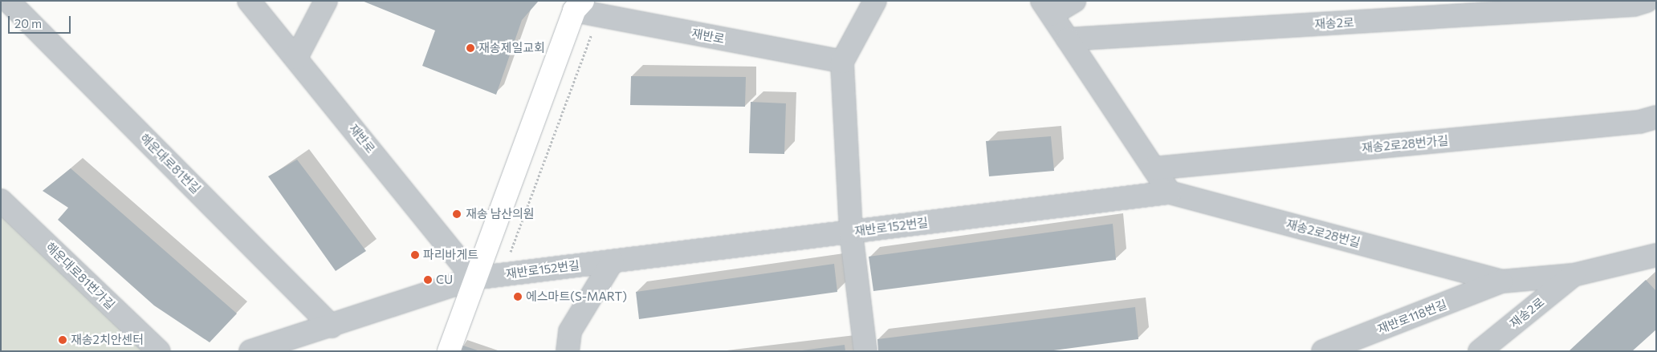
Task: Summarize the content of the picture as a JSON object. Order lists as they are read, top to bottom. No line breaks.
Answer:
{"streets":{"main road":["재반로"],"street":["재송2로","재송2로28번가길","해운대로81번길","재반로152번길","재송2로28번길","해운대로81번가길","재반로118번길"]},"crossings":[["재송2로","재송2로28번길"],["재반로","재반로152번길"],["재반로152번길","재송2로28번길"],["재송2로28번길","재반로118번길"]],"places":["재송제일교회","재송 남산의원","파리바게트","CU","에스마트(S-MART)","재송2치안센터"],"scale_bar":"20 m"}
